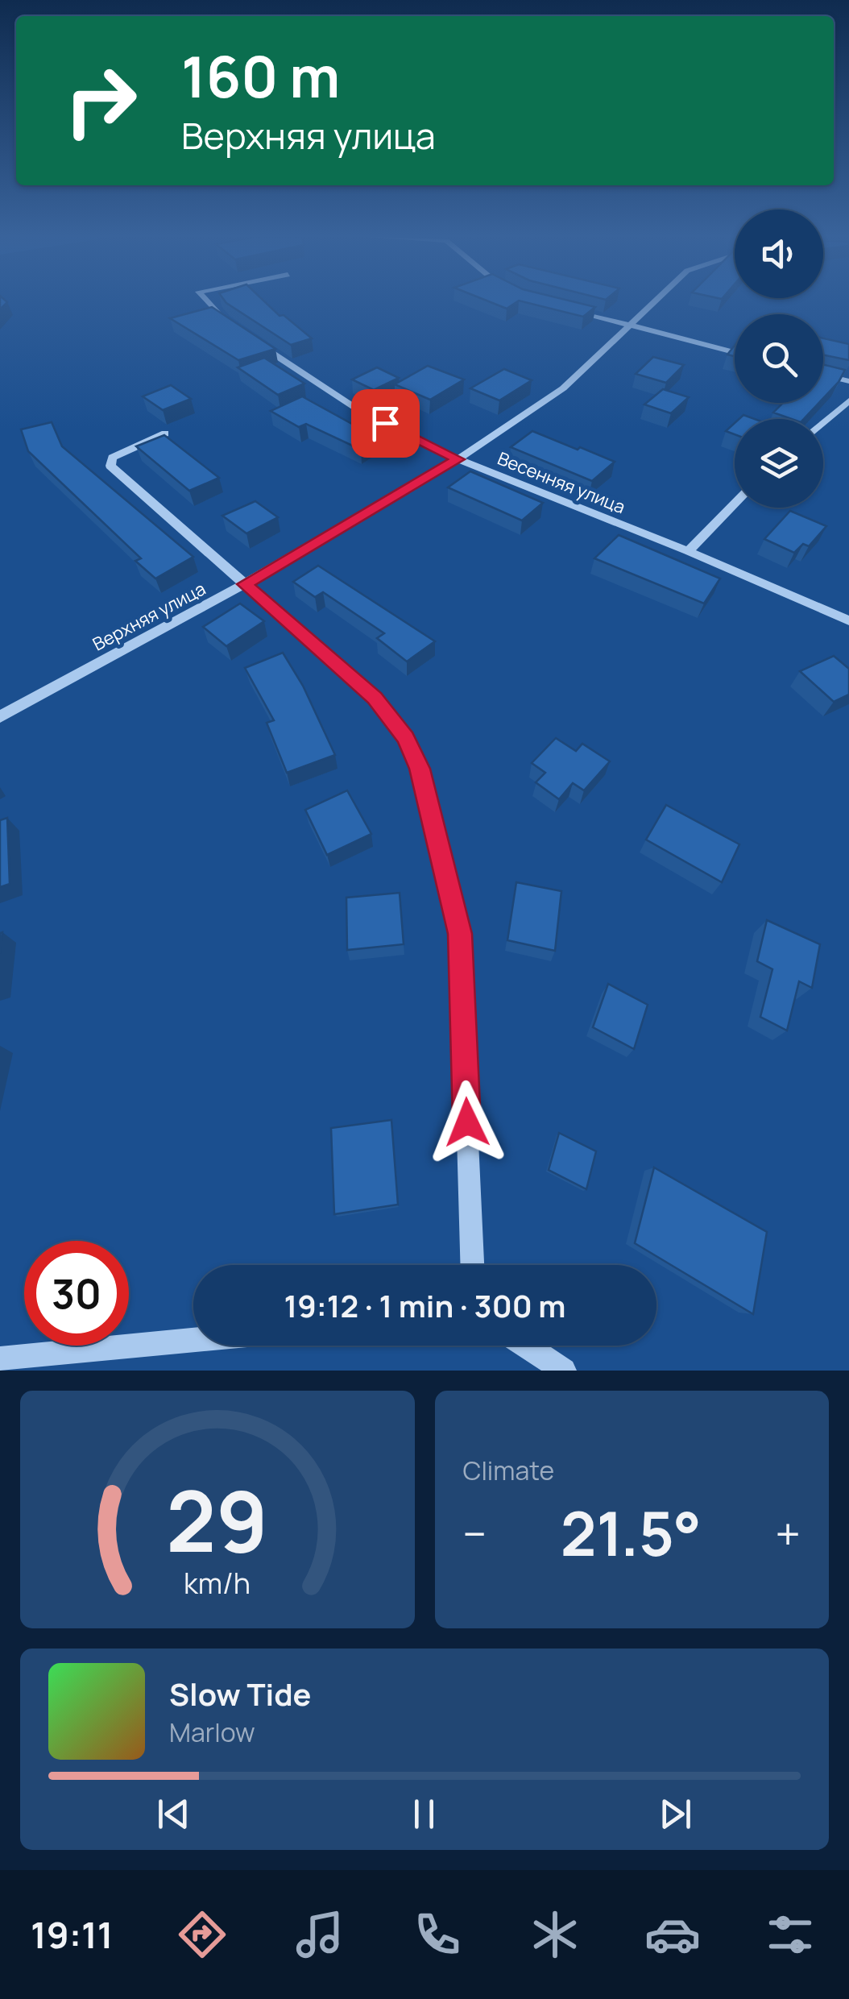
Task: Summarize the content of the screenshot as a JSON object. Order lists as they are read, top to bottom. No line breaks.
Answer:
{"streets":{"street":["Весенняя улица","Верхняя улица"]},"crossings":[["Весенняя улица","Верхняя улица"]],"page":{"turn":["160 m","Верхняя улица"],"limit":"30","trip":"19:12 · 1 min · 300 m","tile":"Climate","heat":["−","21.5°","+"],"song":["Slow Tide","Marlow"],"tabs":"19:11","gauge":["29","km/h"]}}
